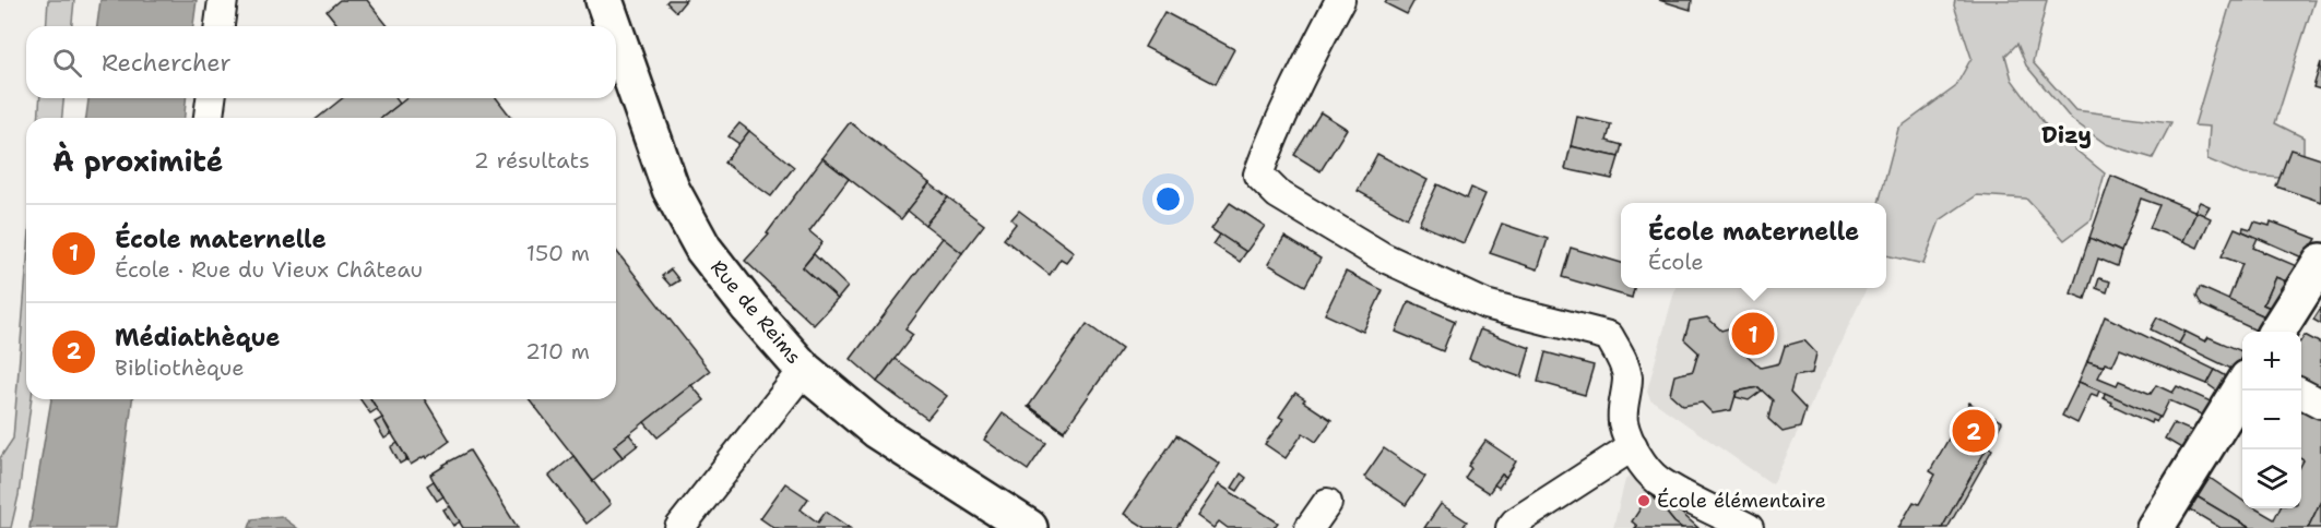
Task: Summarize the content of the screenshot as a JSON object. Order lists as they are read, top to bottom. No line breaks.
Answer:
{"streets":{"main road":["Rue de Reims"]},"districts":["Dizy"],"places":["École élémentaire"],"page":{"search":"Rechercher","heading":["À proximité","2 résultats"],"popup":["École maternelle","École"],"list":[{"mark":"1","name":"École maternelle","note":"École · Rue du Vieux Château","value":"150 m"},{"mark":"2","name":"Médiathèque","note":"Bibliothèque","value":"210 m"}],"pins":["1","2"],"map_buttons":["+","−"]}}
